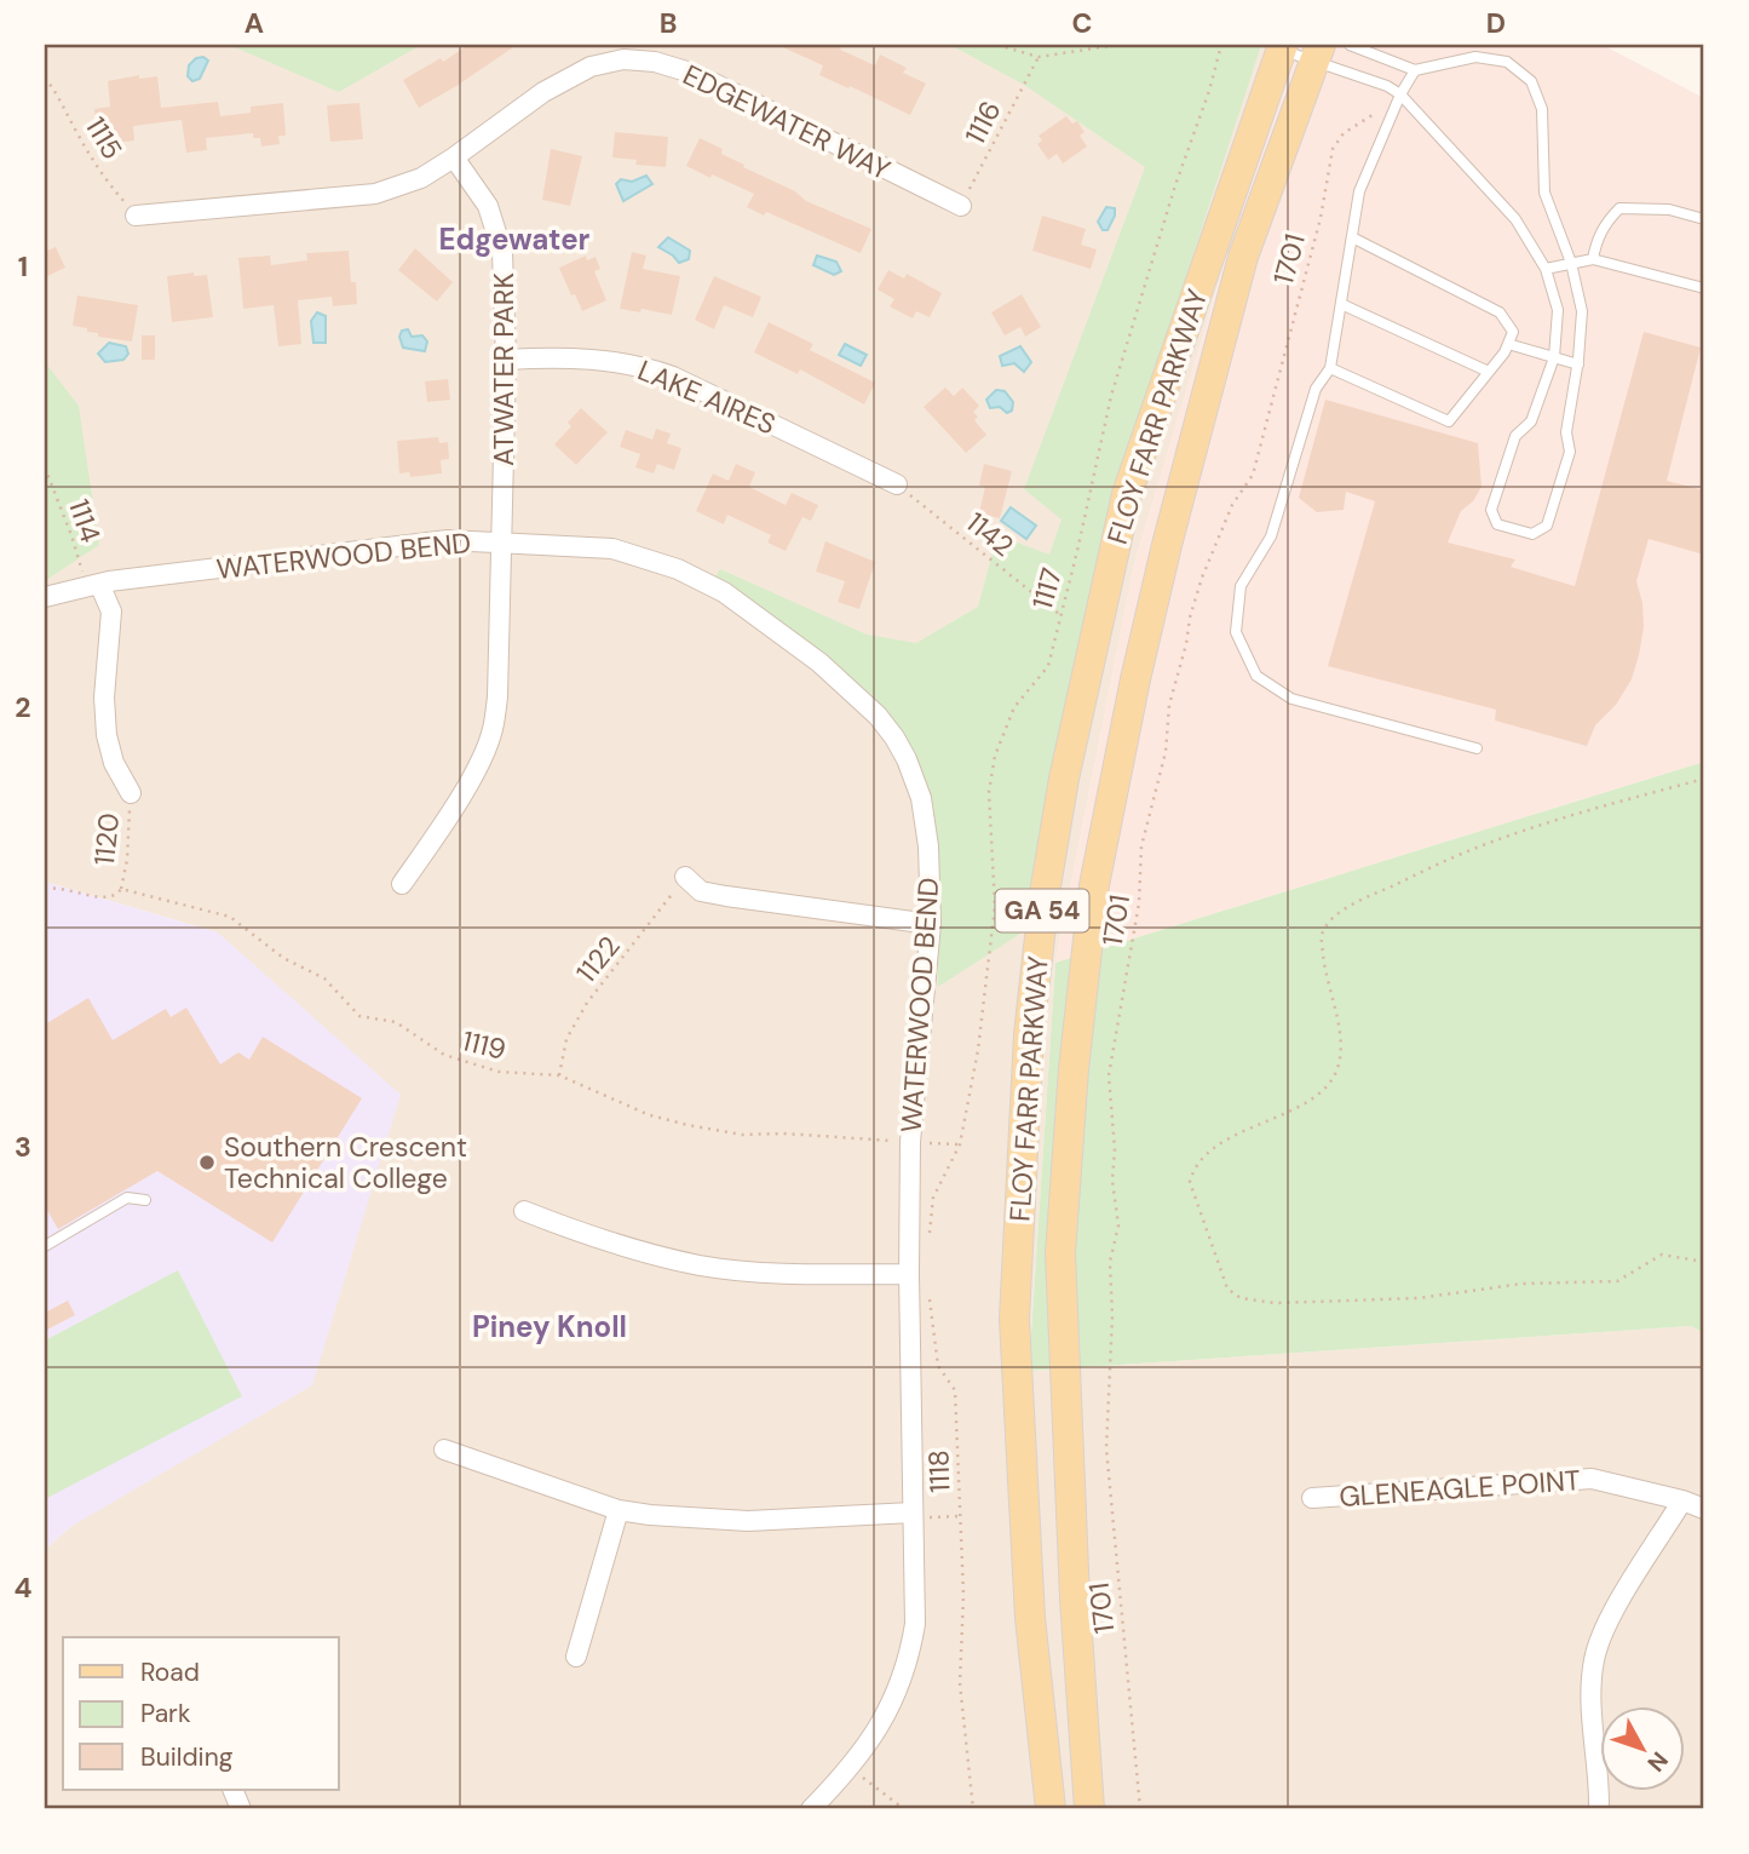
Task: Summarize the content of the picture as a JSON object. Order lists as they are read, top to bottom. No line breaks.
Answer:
{"streets":{"main road":["FLOY FARR PARKWAY","GA 54"],"street":["EDGEWATER WAY","ATWATER PARK","LAKE AIRES","WATERWOOD BEND","GLENEAGLE POINT"],"path":["1116","1115","1701","1114","1142","1117","1120","1122","1119","1118"]},"crossings":[["EDGEWATER WAY","1116"],["EDGEWATER WAY","1115"],["EDGEWATER WAY","ATWATER PARK"],["ATWATER PARK","LAKE AIRES"],["ATWATER PARK","WATERWOOD BEND"],["LAKE AIRES","1142"],["1114","WATERWOOD BEND"],["1142","1117"],["WATERWOOD BEND","1119"],["1117","1119"],["1120","1119"],["1122","1119"]],"districts":["Edgewater","Piney Knoll"],"places":["Southern Crescent Technical College"],"legend":["Road","Park","Building"],"north":"bottom right","grid":{"columns":["A","B","C","D"],"rows":["1","2","3","4"]}}
